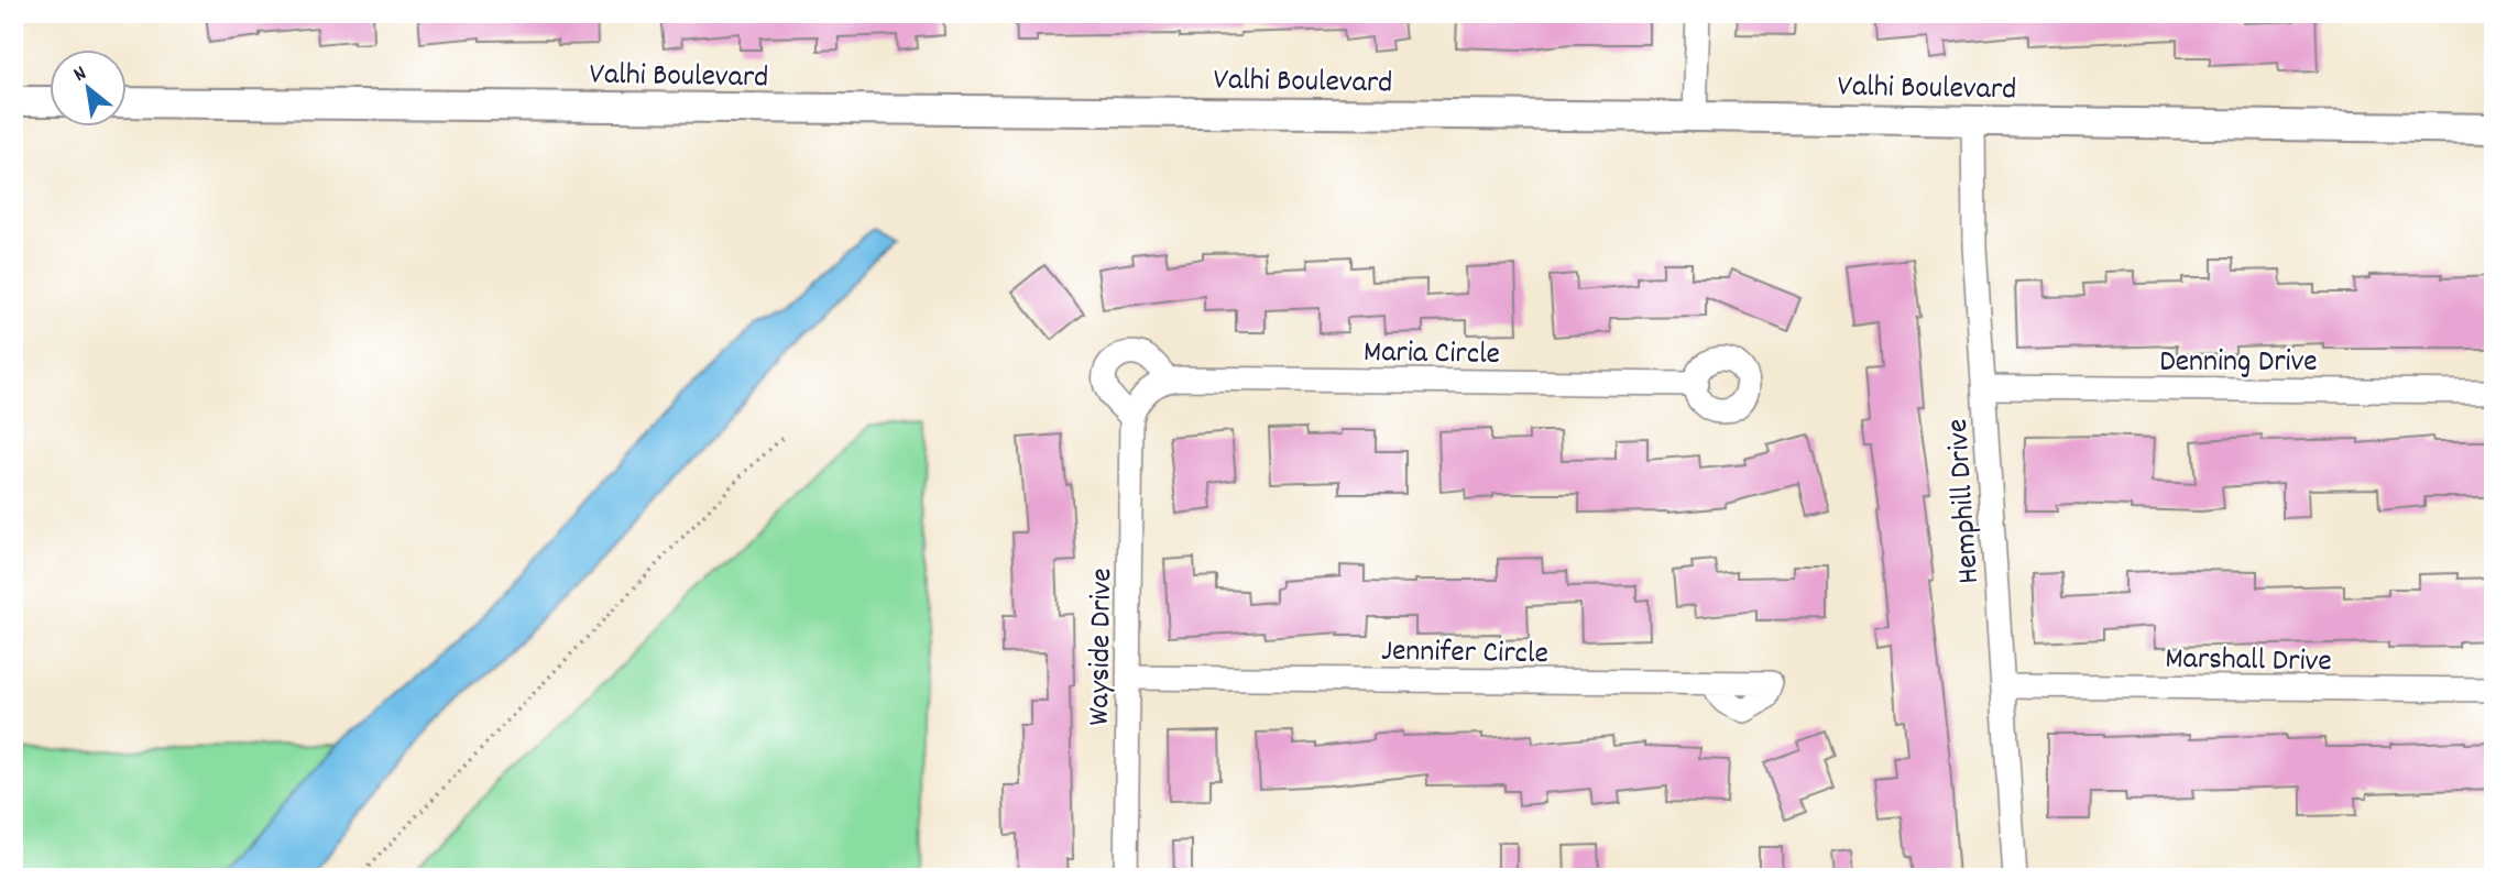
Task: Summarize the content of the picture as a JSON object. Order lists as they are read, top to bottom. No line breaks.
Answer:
{"streets":{"street":["Valhi Boulevard","Maria Circle","Denning Drive","Hemphill Drive","Wayside Drive","Jennifer Circle","Marshall Drive"]},"crossings":[["Valhi Boulevard","Hemphill Drive"],["Denning Drive","Hemphill Drive"],["Hemphill Drive","Marshall Drive"],["Wayside Drive","Jennifer Circle"]],"north":"top left"}
